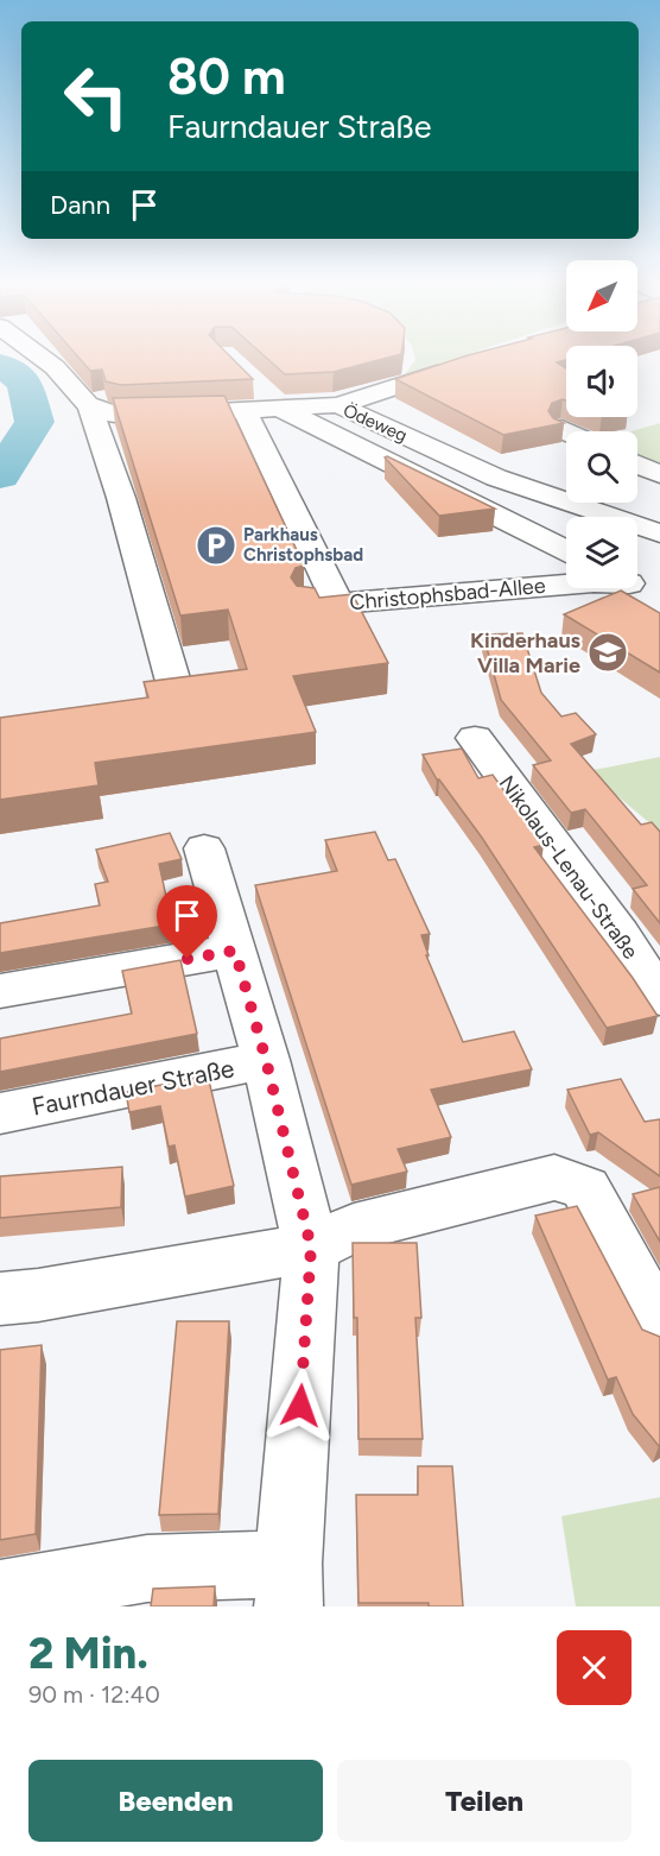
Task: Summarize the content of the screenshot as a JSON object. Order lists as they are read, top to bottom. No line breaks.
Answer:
{"streets":{"street":["Ödeweg","Christophsbad-Allee","Nikolaus-Lenau-Straße","Faurndauer Straße"]},"crossings":[["Ödeweg","Christophsbad-Allee"]],"places":{"parking":["Parkhaus Christophsbad"],"school or university":["Kinderhaus Villa Marie"]},"north":"bottom left","page":{"turn":["80 m","Faurndauer Straße"],"then":"Dann","heading":["2 Min.","90 m · 12:40"],"buttons":["Beenden","Teilen"]}}
